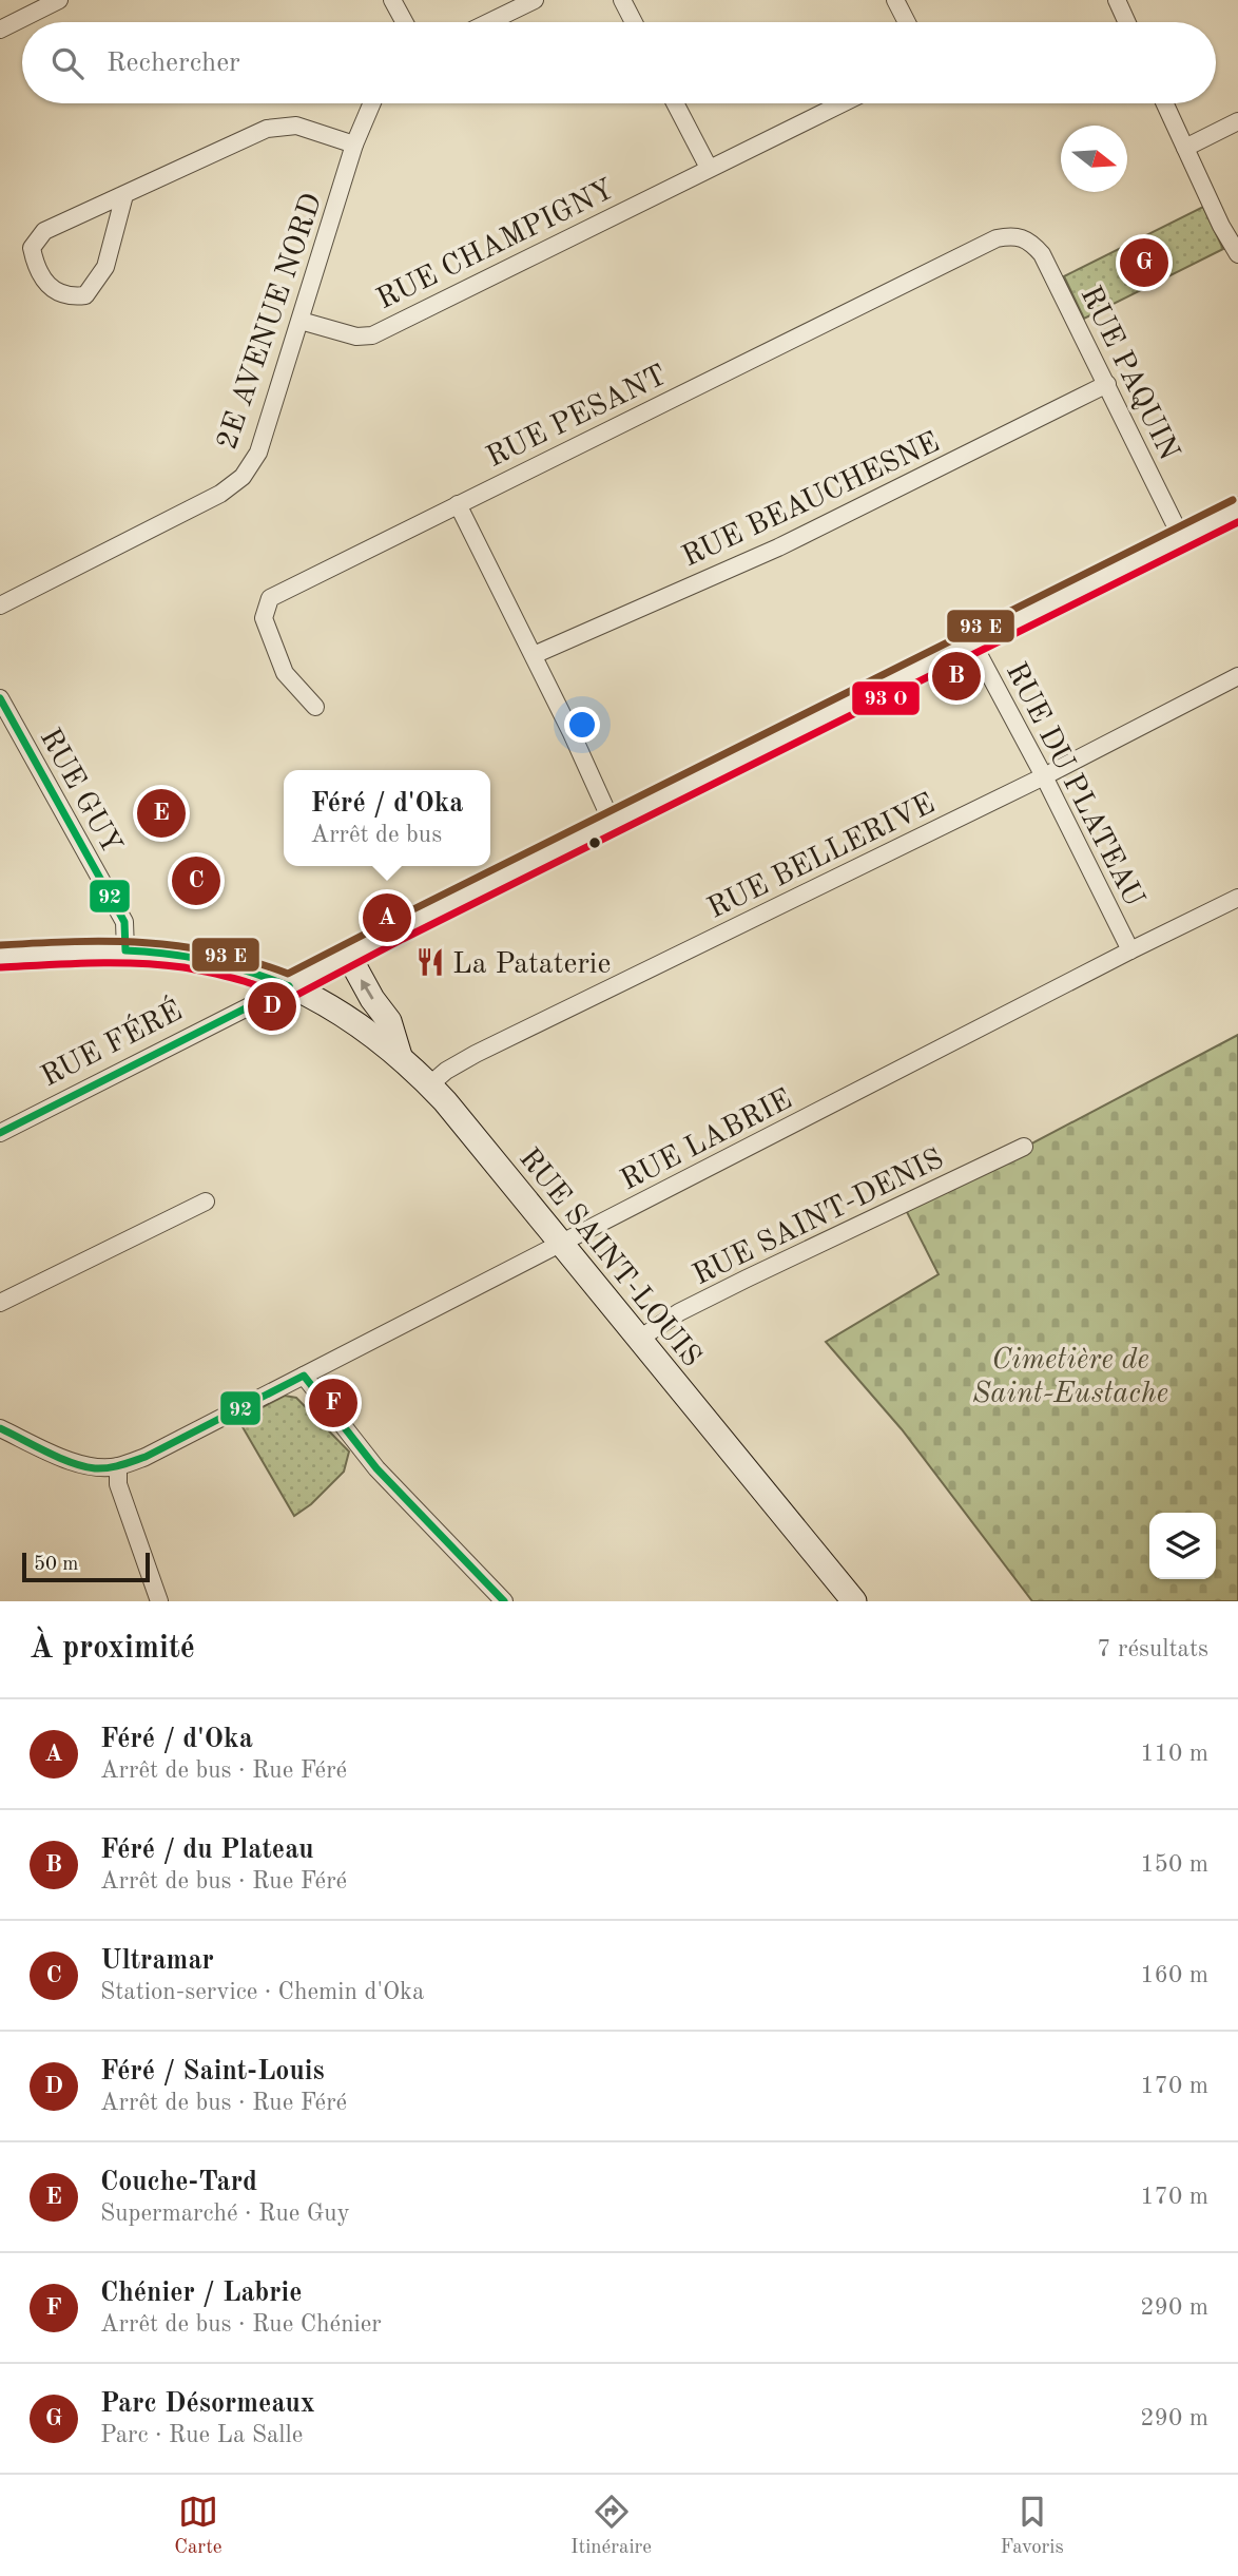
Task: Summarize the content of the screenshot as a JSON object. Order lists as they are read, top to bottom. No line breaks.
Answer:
{"streets":{"main road":["RUE FÉRÉ","RUE SAINT-LOUIS"],"street":["RUE CHAMPIGNY","2E AVENUE NORD","RUE PAQUIN","RUE PESANT","RUE BEAUCHESNE","RUE DU PLATEAU","RUE GUY","RUE BELLERIVE","RUE LABRIE","RUE SAINT-DENIS"]},"crossings":[["RUE CHAMPIGNY","2E AVENUE NORD"],["RUE PAQUIN","RUE PESANT"],["RUE PAQUIN","RUE BEAUCHESNE"],["RUE PAQUIN","RUE FÉRÉ"],["RUE DU PLATEAU","RUE BELLERIVE"],["RUE DU PLATEAU","RUE FÉRÉ"],["RUE DU PLATEAU","RUE LABRIE"],["RUE GUY","RUE SAINT-LOUIS"],["RUE BELLERIVE","RUE SAINT-LOUIS"],["RUE FÉRÉ","RUE SAINT-LOUIS"],["RUE LABRIE","RUE SAINT-LOUIS"],["RUE SAINT-DENIS","RUE SAINT-LOUIS"]],"parks":["Cimetière de Saint-Eustache"],"places":{"restaurant":["La Pataterie"]},"lines":["transit line 92"],"scale_bar":"50 m","north":"right","page":{"search":"Rechercher","pins":["G","B","E","C","A","D","F"],"popup":["Féré / d'Oka","Arrêt de bus"],"scale":"50 m","heading":["À proximité","7 résultats"],"list":[{"mark":"A","name":"Féré / d'Oka","note":"Arrêt de bus · Rue Féré","value":"110 m"},{"mark":"B","name":"Féré / du Plateau","note":"Arrêt de bus · Rue Féré","value":"150 m"},{"mark":"C","name":"Ultramar","note":"Station-service · Chemin d'Oka","value":"160 m"},{"mark":"D","name":"Féré / Saint-Louis","note":"Arrêt de bus · Rue Féré","value":"170 m"},{"mark":"E","name":"Couche-Tard","note":"Supermarché · Rue Guy","value":"170 m"},{"mark":"F","name":"Chénier / Labrie","note":"Arrêt de bus · Rue Chénier","value":"290 m"},{"mark":"G","name":"Parc Désormeaux","note":"Parc · Rue La Salle","value":"290 m"}],"nav":["Carte","Itinéraire","Favoris"]}}
